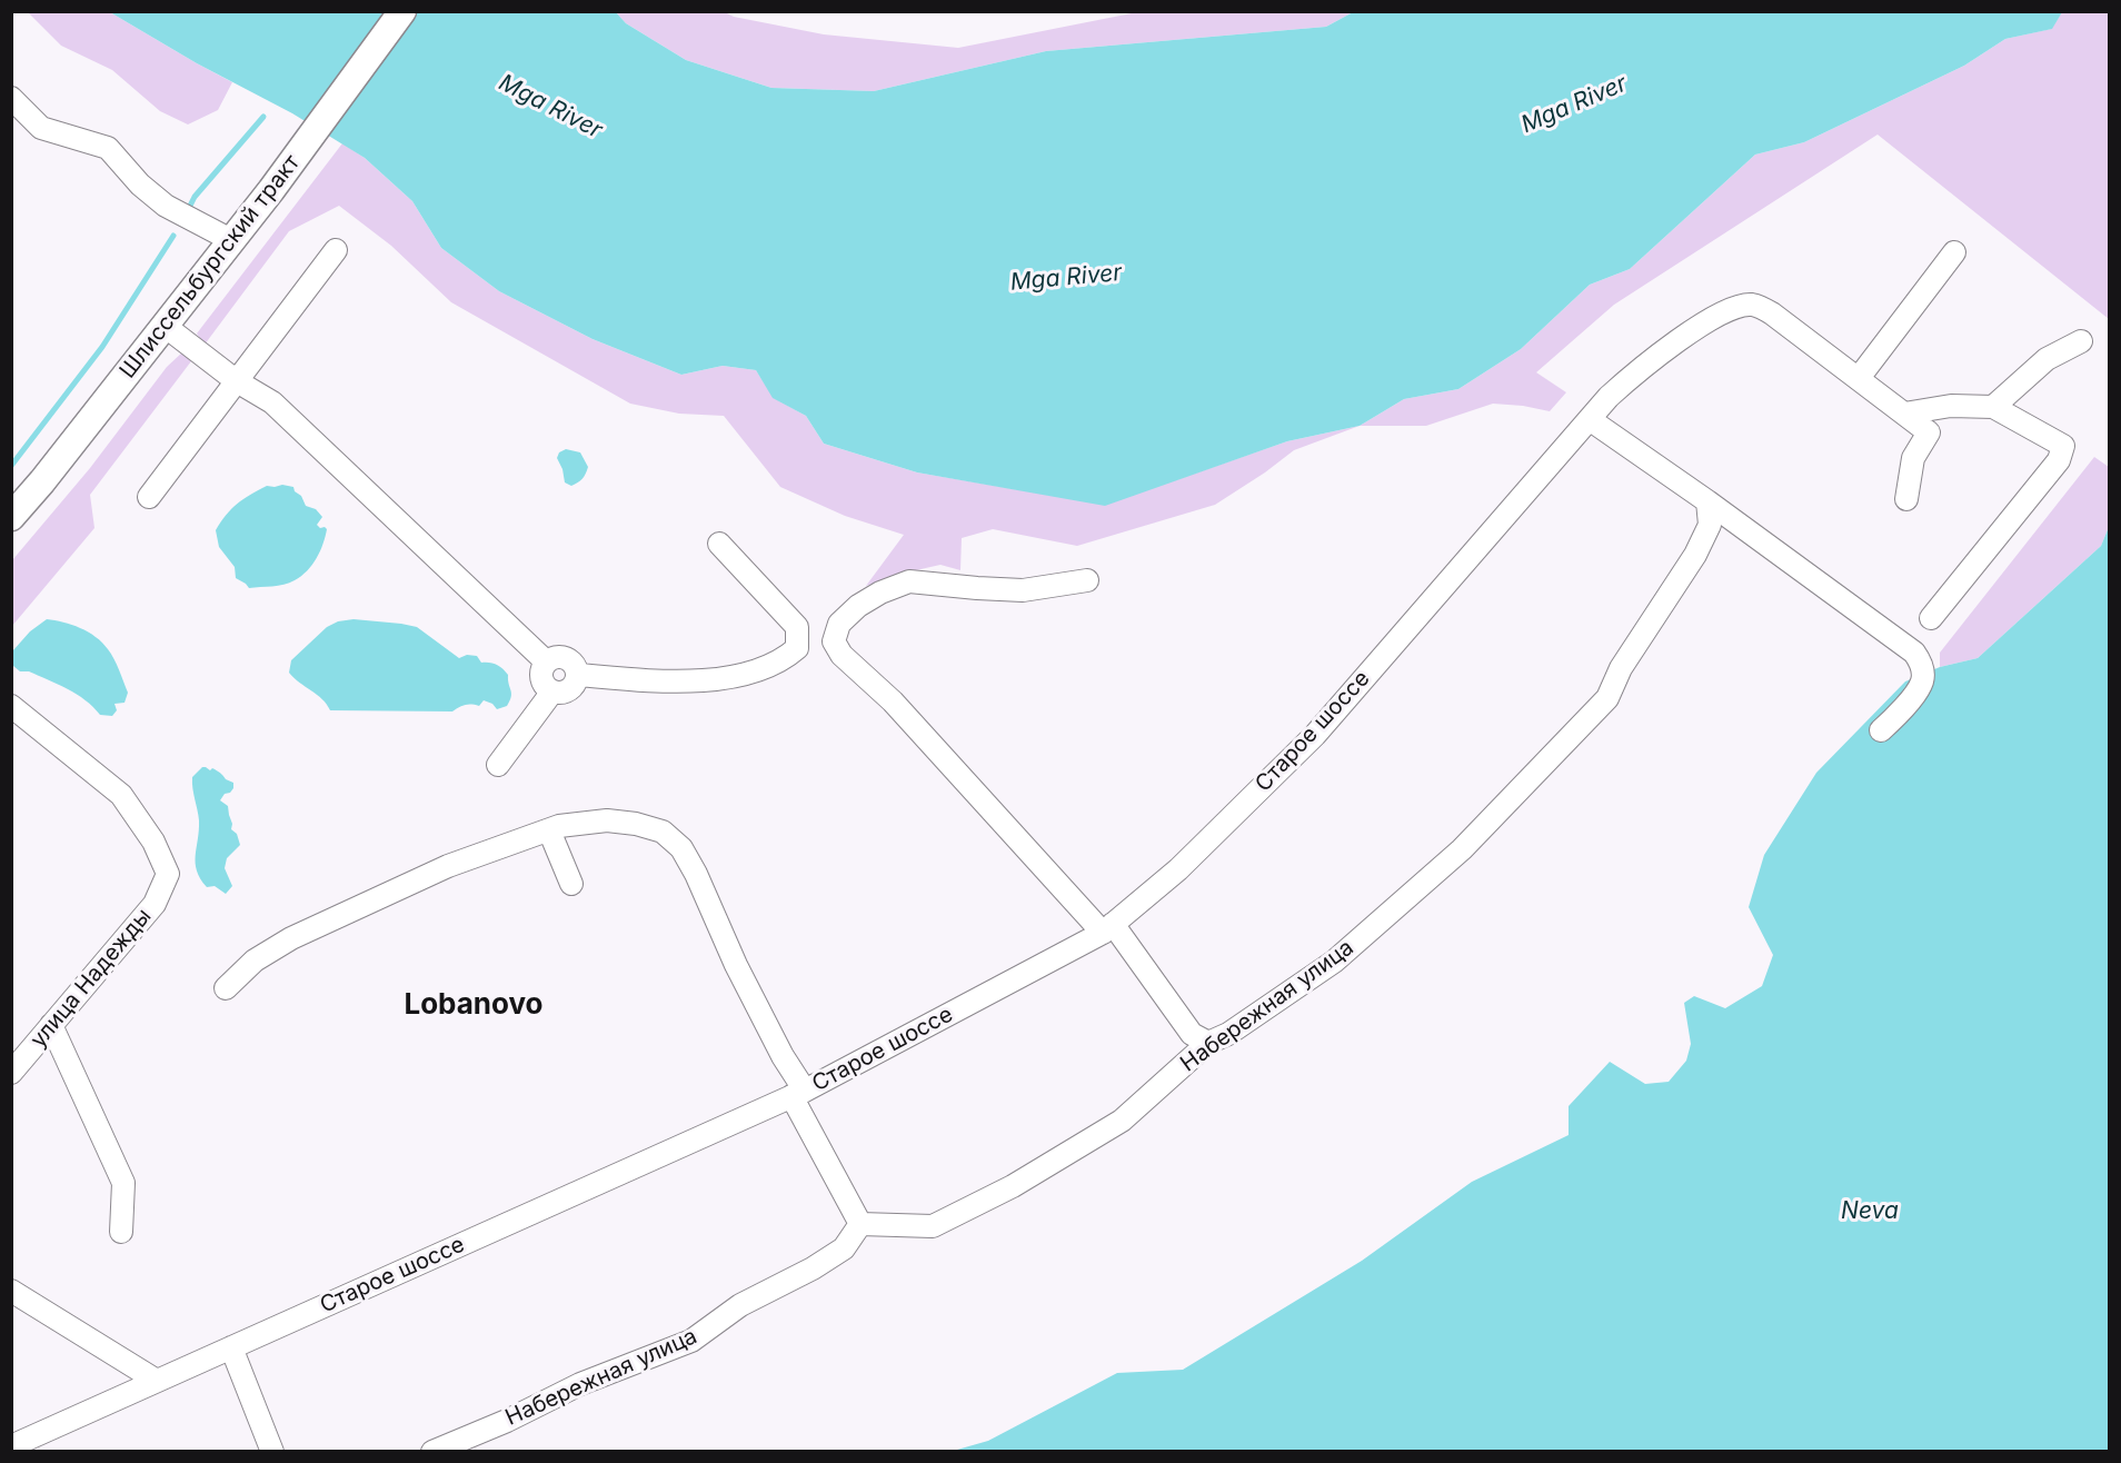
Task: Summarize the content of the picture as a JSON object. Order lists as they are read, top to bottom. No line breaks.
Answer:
{"streets":{"main road":["Шлиссельбургский тракт"],"street":["Старое шоссе","улица Надежды","Набережная улица"]},"districts":["Lobanovo"],"water":["Mga River","Neva"]}
